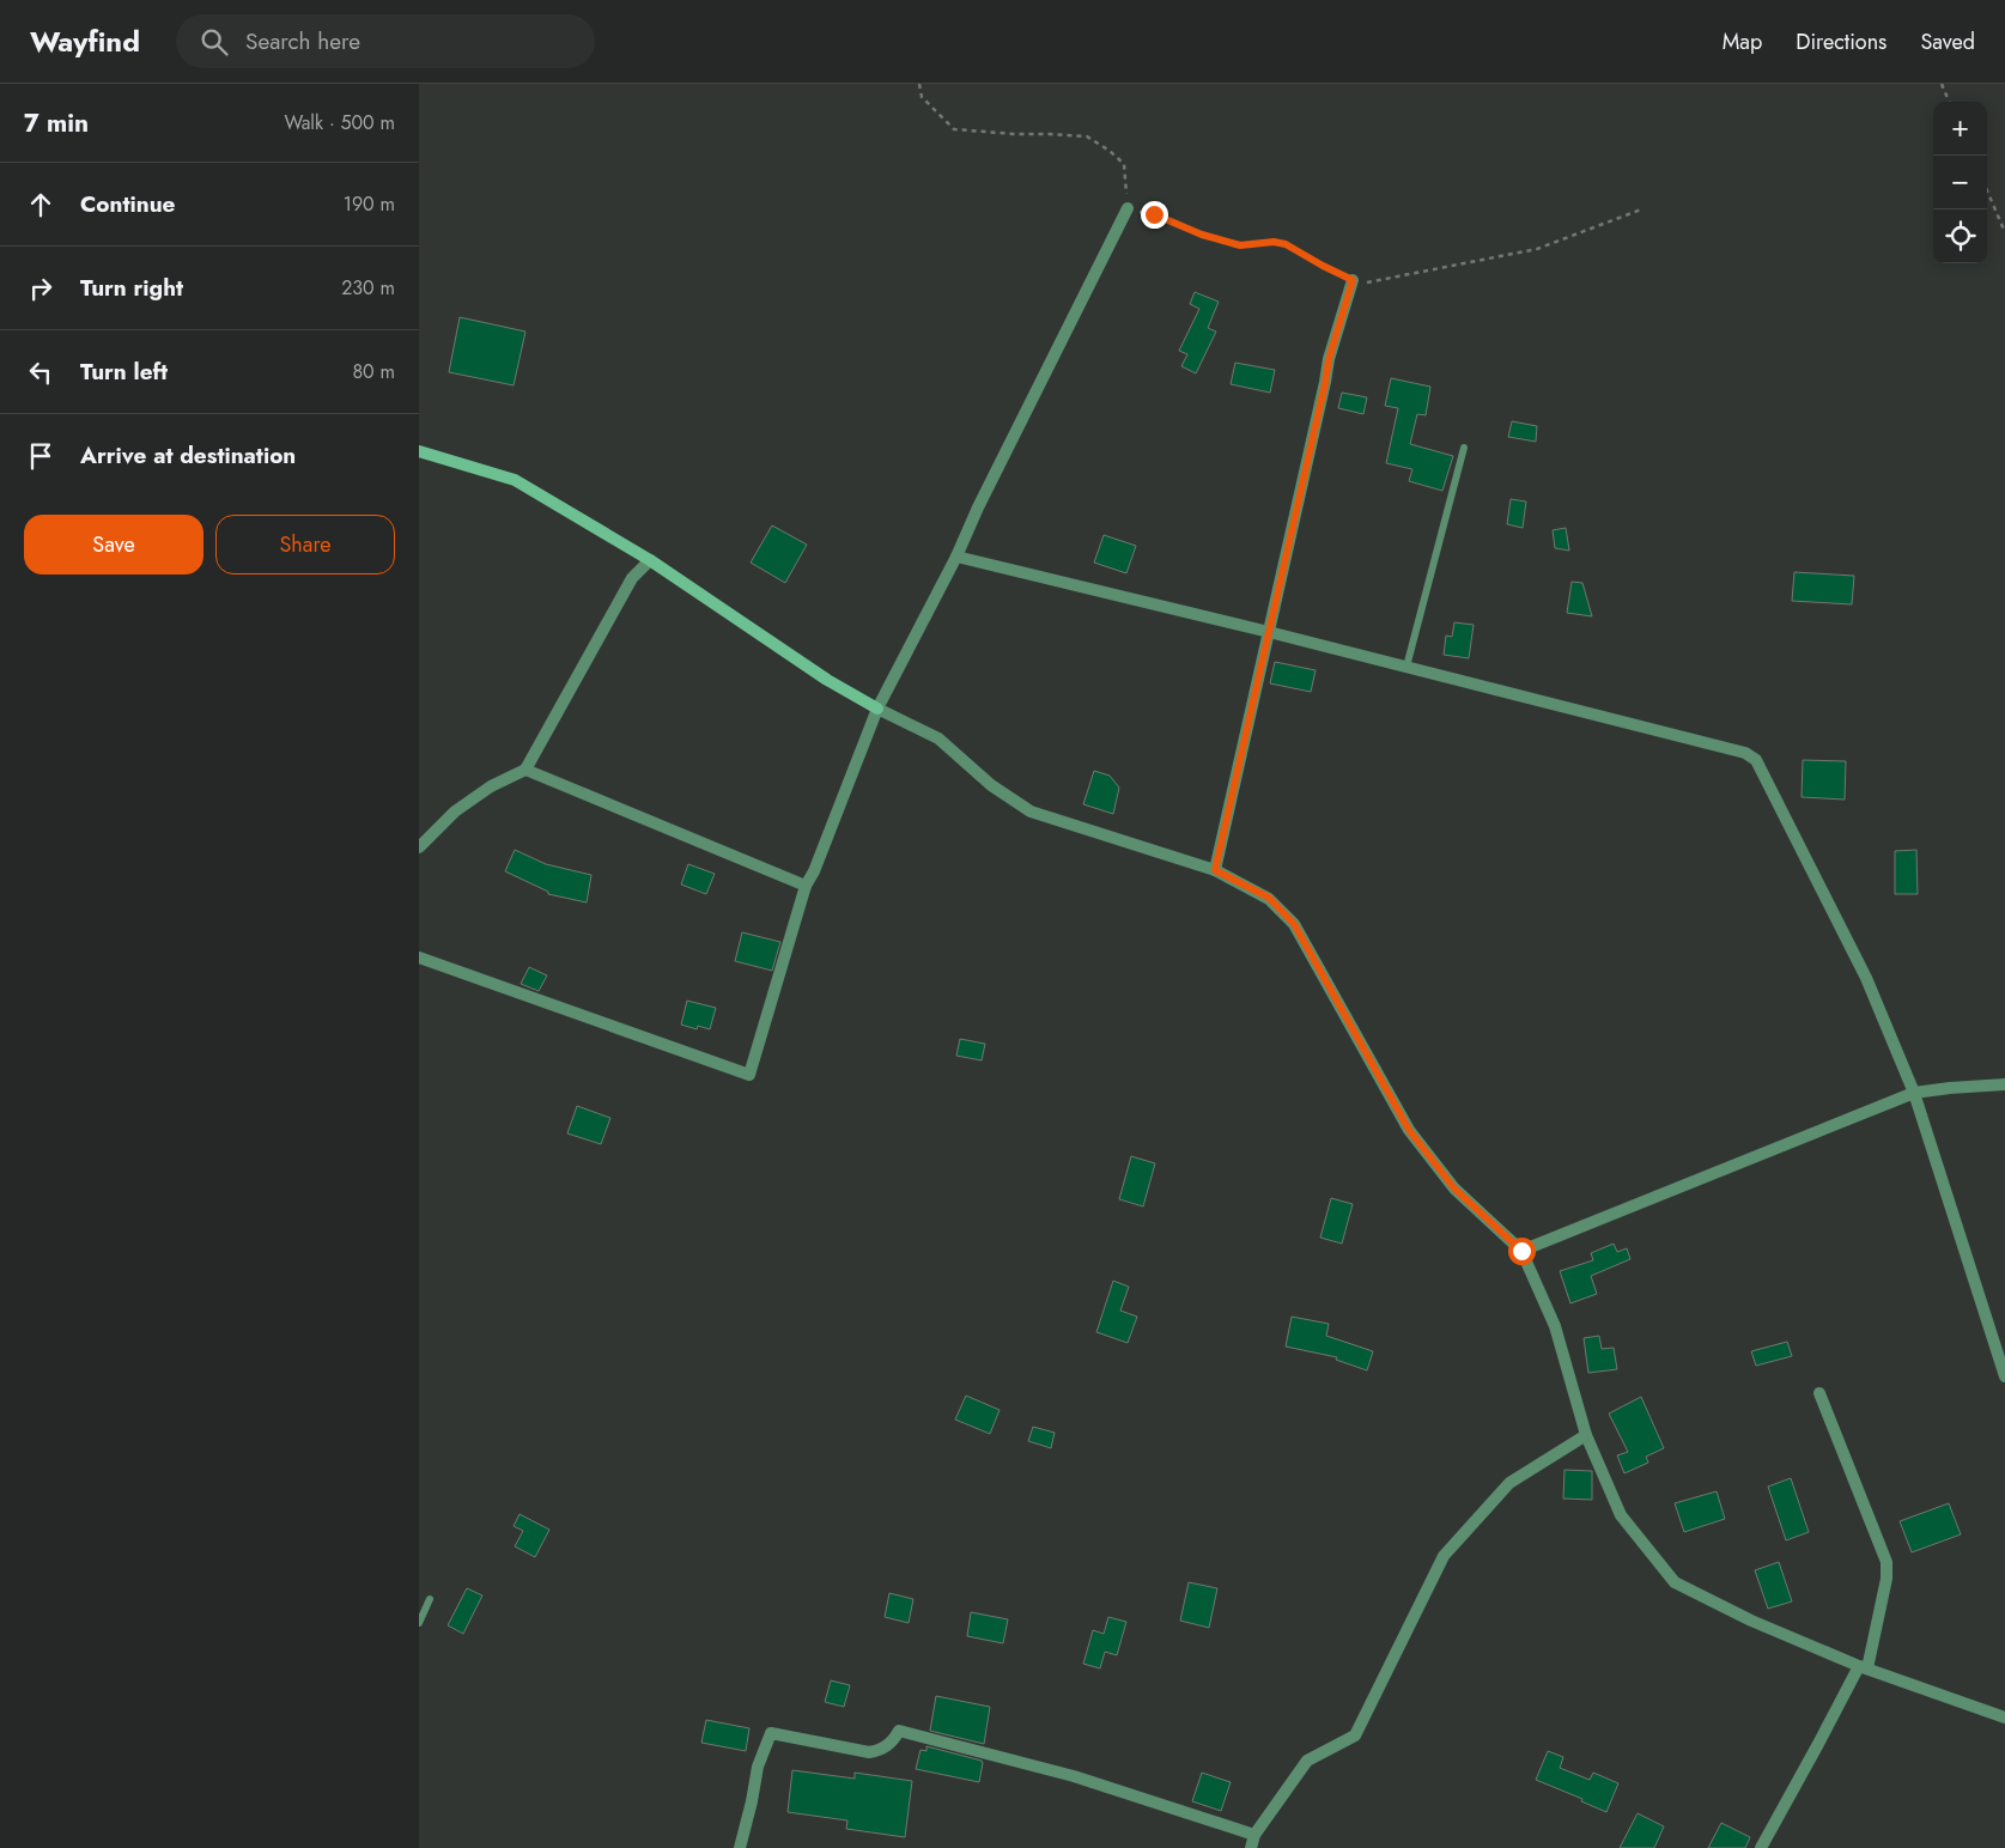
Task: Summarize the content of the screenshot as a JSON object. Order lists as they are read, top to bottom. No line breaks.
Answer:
{"page":{"header":"Wayfind","search":"Search here","nav":["Map","Directions","Saved"],"heading":["7 min","Walk · 500 m"],"map_buttons":["+","−"],"list":[["Continue","190 m"],["Turn right","230 m"],["Turn left","80 m"],"Arrive at destination"],"buttons":["Save","Share"]}}
